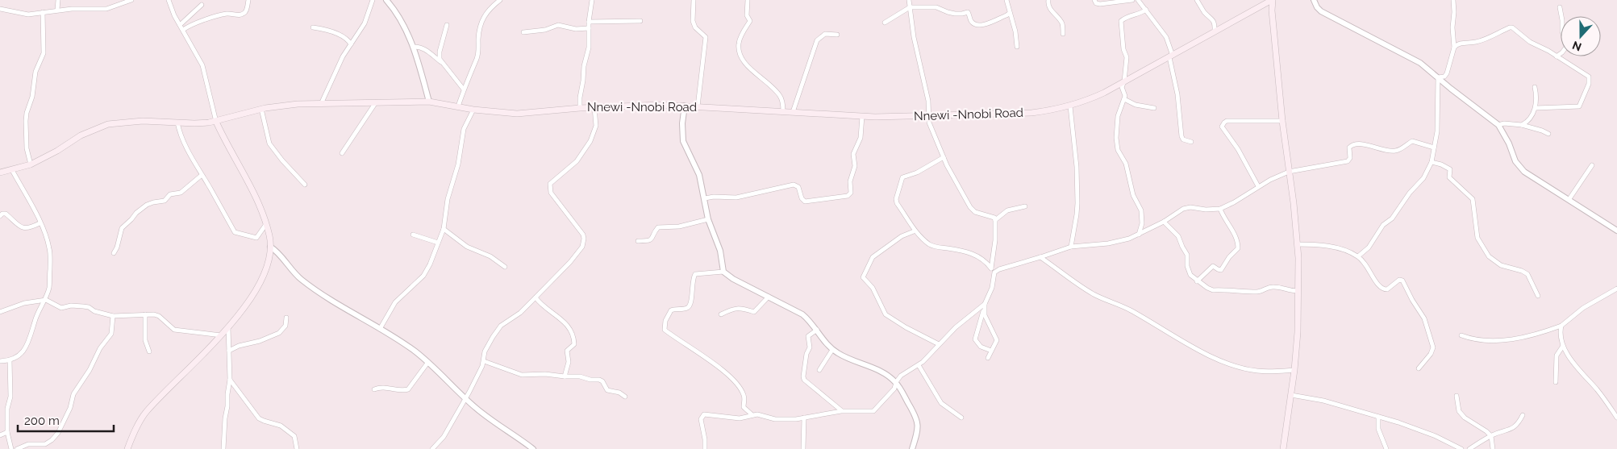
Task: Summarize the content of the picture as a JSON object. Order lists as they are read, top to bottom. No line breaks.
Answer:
{"streets":{"main road":["Nnewi -Nnobi Road"]},"scale_bar":"200 m","north":"bottom"}
